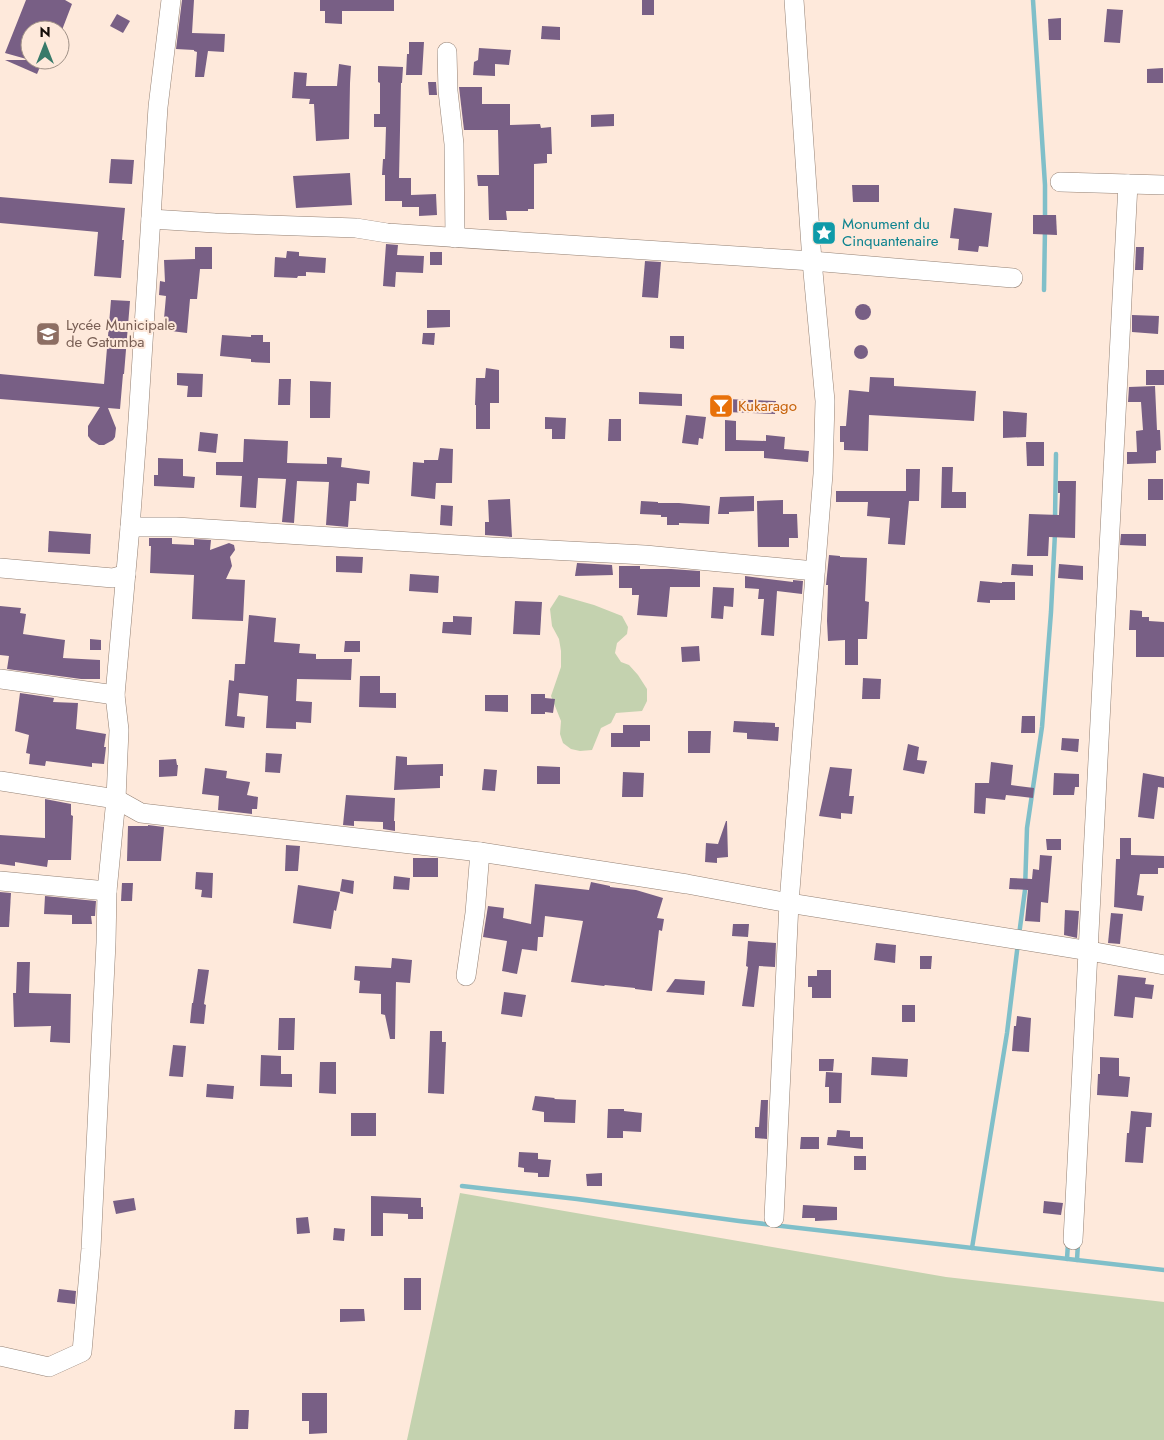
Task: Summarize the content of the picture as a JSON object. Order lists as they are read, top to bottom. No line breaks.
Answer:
{"places":{"place":["Monument du Cinquantenaire"],"school or university":["Lycée Municipale de Gatumba"],"bar":["Kukarago"]},"north":"top"}
